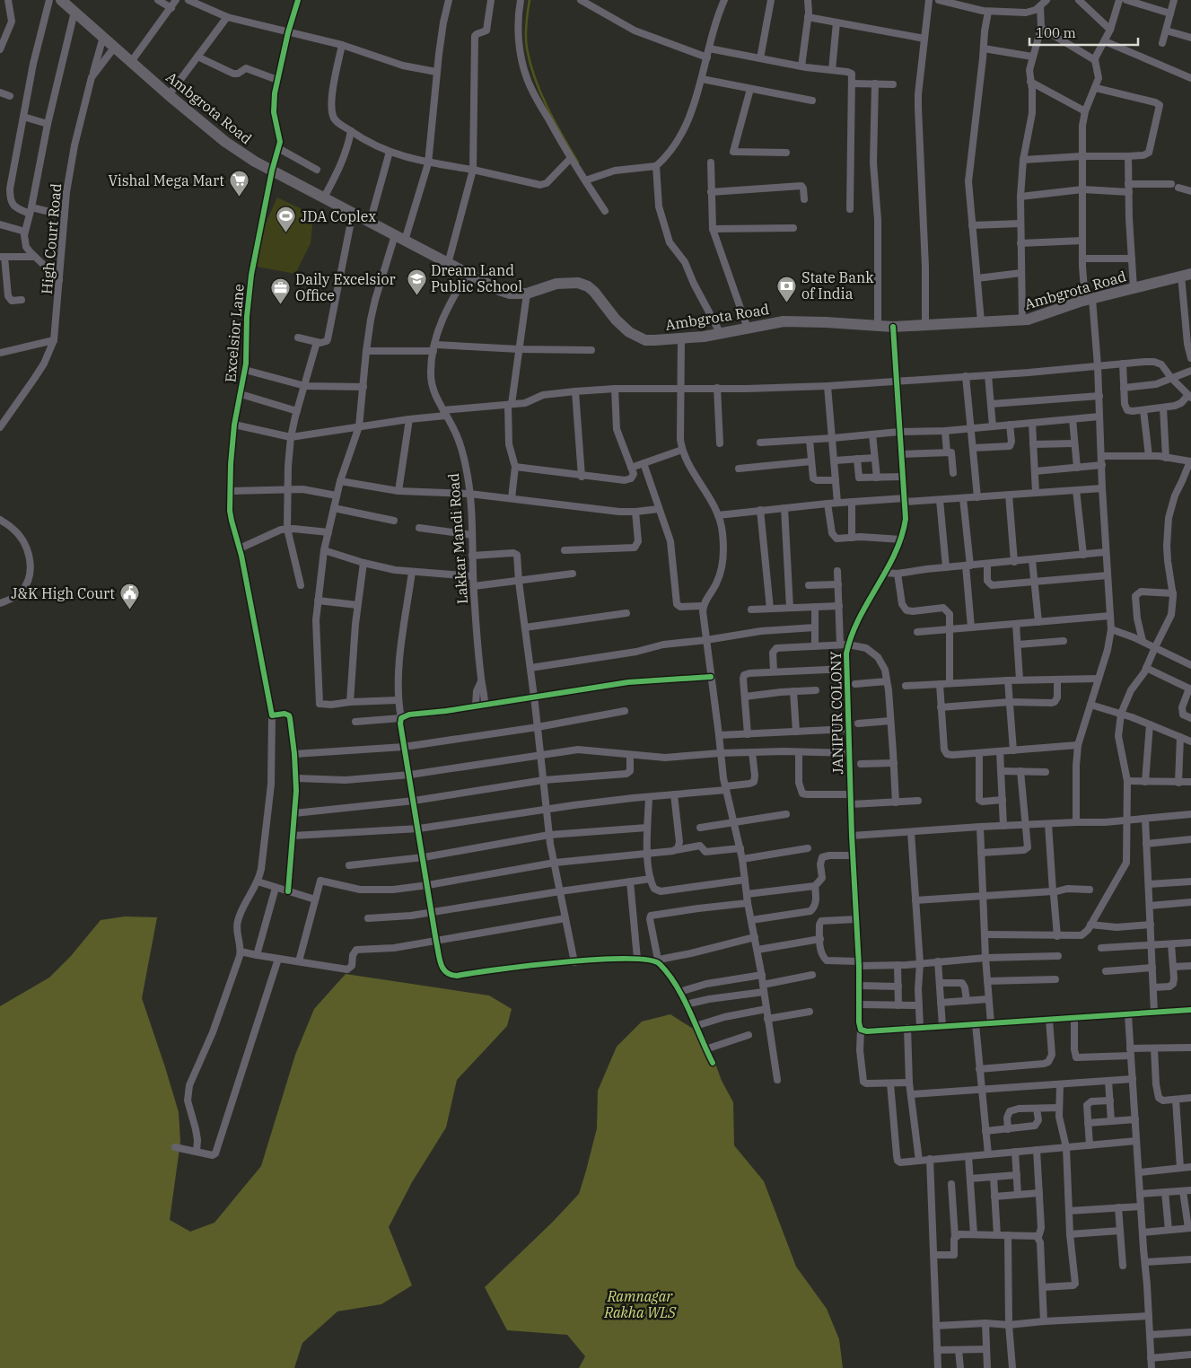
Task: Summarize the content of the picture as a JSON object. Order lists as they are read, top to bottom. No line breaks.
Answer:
{"streets":{"main road":["Ambgrota Road"],"street":["High Court Road","Excelsior Lane","Lakkar Mandi Road","JANIPUR COLONY"]},"crossings":[["Ambgrota Road","High Court Road"],["Ambgrota Road","Excelsior Lane"],["Ambgrota Road","Lakkar Mandi Road"],["Ambgrota Road","JANIPUR COLONY"]],"parks":["Ramnagar Rakha WLS"],"places":{"supermarket":["Vishal Mega Mart"],"sports":["JDA Coplex"],"school or university":["Dream Land Public School"],"bank":["State Bank of India"],"office":["Daily Excelsior Office"],"public building":["J&K High Court"]},"scale_bar":"100 m"}
